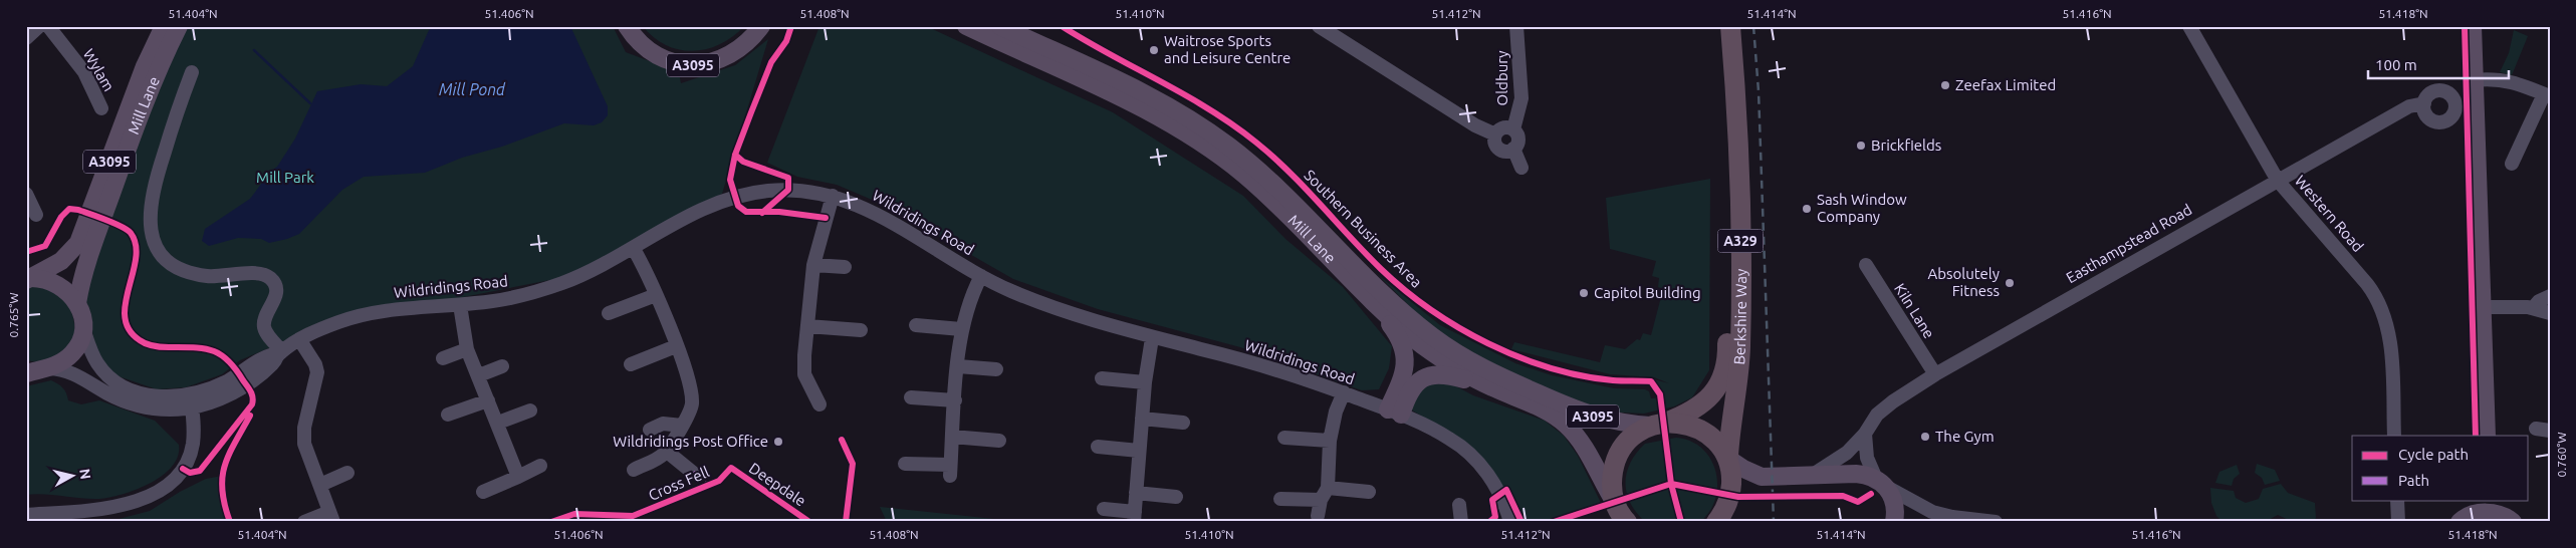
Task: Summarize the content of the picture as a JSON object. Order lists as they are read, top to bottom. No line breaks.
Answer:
{"streets":{"highway":["A329","Berkshire Way"],"main road":["A3095","Mill Lane"],"street":["Wylam","Oldbury","Western Road","Wildridings Road","Easthampstead Road","Kiln Lane","Cross Fell"],"cycle path":["Southern Business Area","Deepdale"]},"crossings":[["Mill Lane","Wildridings Road"],["Mill Lane","Berkshire Way"],["Western Road","Easthampstead Road"],["Wildridings Road","Cross Fell"],["Easthampstead Road","Kiln Lane"]],"water":["Mill Pond"],"parks":["Mill Park"],"places":["Waitrose Sports and Leisure Centre","Zeefax Limited","Brickfields","Sash Window Company","Absolutely Fitness","Capitol Building","The Gym","Wildridings Post Office"],"legend":["Cycle path","Path"],"scale_bar":"100 m","north":"right","coordinates":["51.404°N","51.406°N","51.408°N","51.410°N","51.412°N","51.414°N","51.416°N","51.418°N","0.765°W","0.760°W"]}
